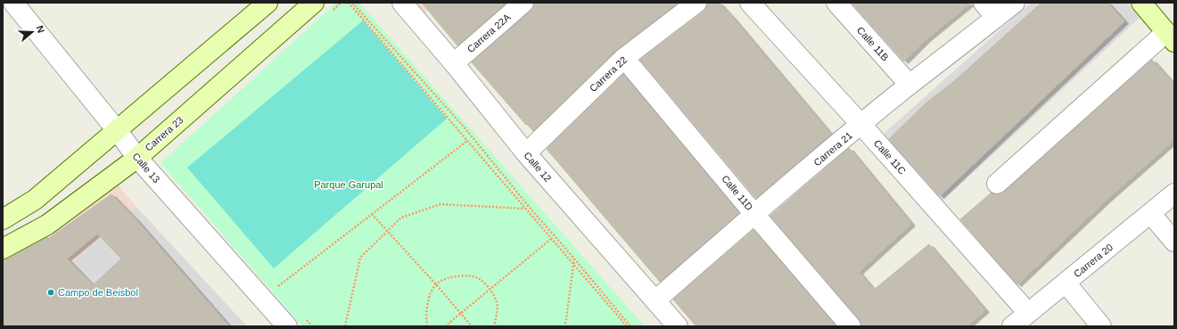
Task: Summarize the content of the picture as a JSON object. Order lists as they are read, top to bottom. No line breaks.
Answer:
{"streets":{"main road":["Carrera 23"],"street":["Carrera 22A","Calle 11B","Carrera 22","Carrera 21","Calle 11C","Calle 12","Calle 13","Calle 11D","Carrera 20"]},"crossings":[["Carrera 22A","Calle 12"],["Calle 11B","Carrera 21"],["Carrera 22","Calle 12"],["Carrera 22","Calle 11D"],["Carrera 23","Calle 13"],["Carrera 21","Calle 11C"],["Carrera 21","Calle 12"],["Carrera 21","Calle 11D"],["Calle 11C","Carrera 20"]],"parks":["Parque Garupal"],"places":["Campo de Beisbol"],"north":"right"}
